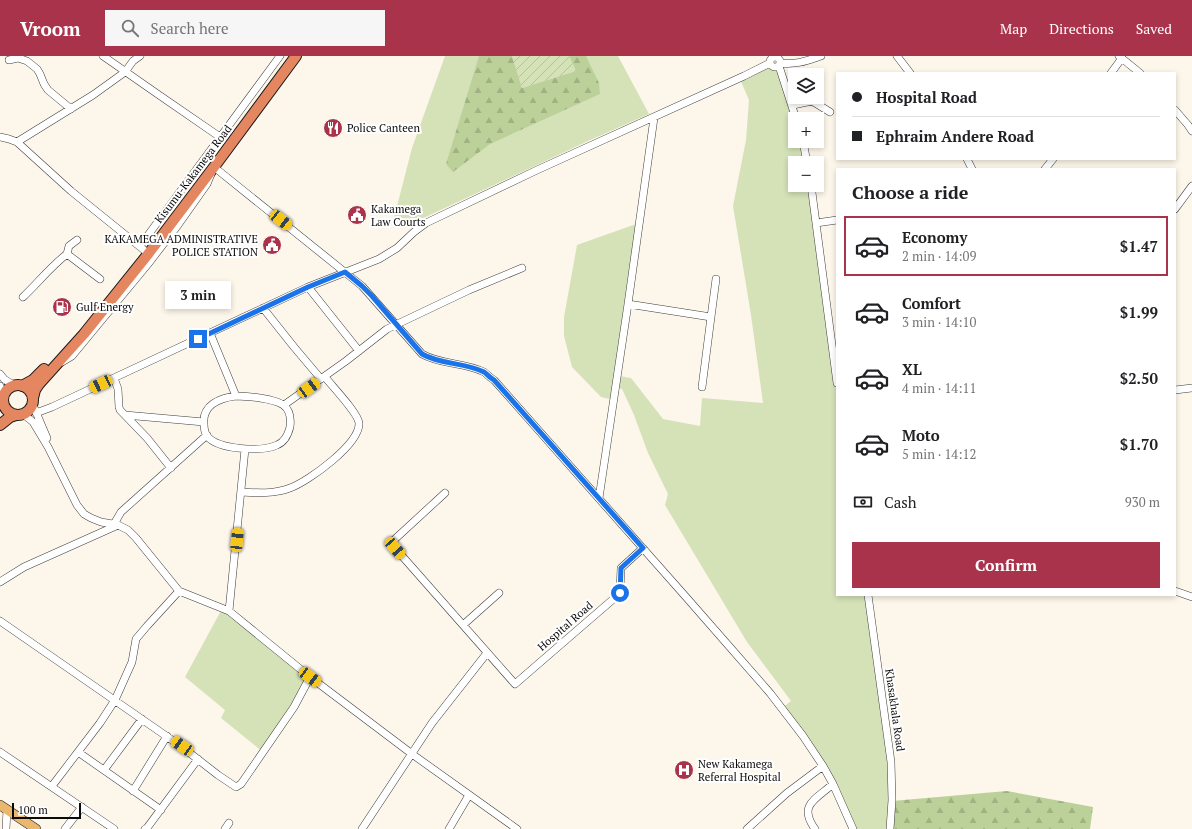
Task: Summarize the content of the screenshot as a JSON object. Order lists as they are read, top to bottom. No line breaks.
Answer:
{"streets":{"highway":["Kisumu-Kakamega Road"],"street":["Hospital Road","Khasakhala Road"]},"places":{"restaurant":["Police Canteen"],"public building":["Kakamega Law Courts","KAKAMEGA ADMINISTRATIVE POLICE STATION"],"fuel station":["Gulf Energy"],"hospital":["New Kakamega Referral Hospital"]},"scale_bar":"100 m","page":{"header":"Vroom","search":"Search here","nav":["Map","Directions","Saved"],"map_buttons":["+","−"],"banner":["Hospital Road","Ephraim Andere Road"],"heading":"Choose a ride","list":[{"name":"Economy","note":"2 min · 14:09","value":"$1.47"},{"name":"Comfort","note":"3 min · 14:10","value":"$1.99"},{"name":"XL","note":"4 min · 14:11","value":"$2.50"},{"name":"Moto","note":"5 min · 14:12","value":"$1.70"}],"bubble":"3 min","pay":["Cash","930 m"],"buttons":"Confirm","scale":"100 m"}}
